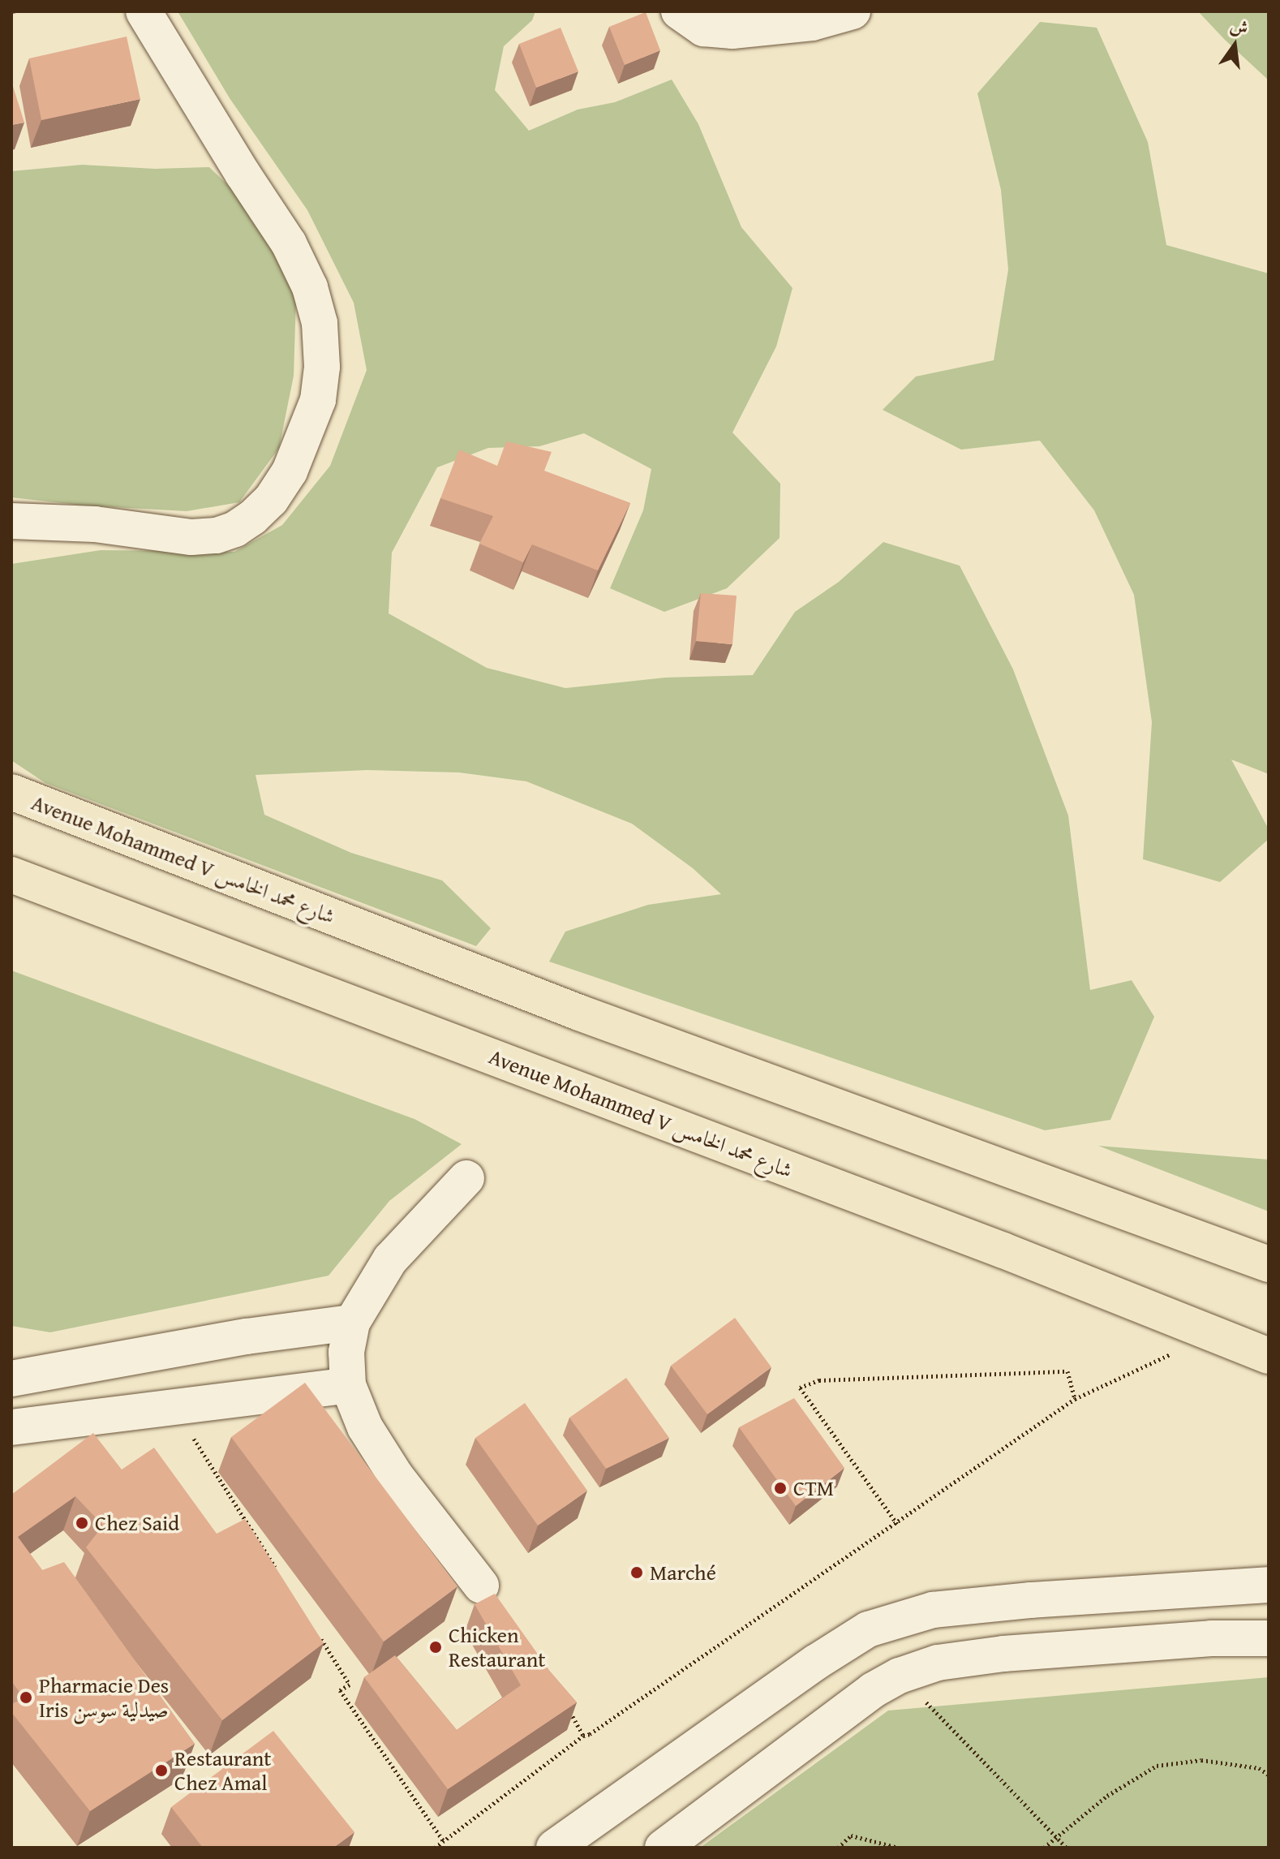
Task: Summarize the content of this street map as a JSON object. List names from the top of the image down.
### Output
{
  "streets": {
    "main road": ["Avenue Mohammed V شارع محمد الخامس"]
  },
  "places": [
    "CTM",
    "Chez Said",
    "Marché",
    "Chicken Restaurant",
    "Pharmacie Des Iris صيدلية سوسن",
    "Restaurant Chez Amal"
  ],
  "north": "top"
}
